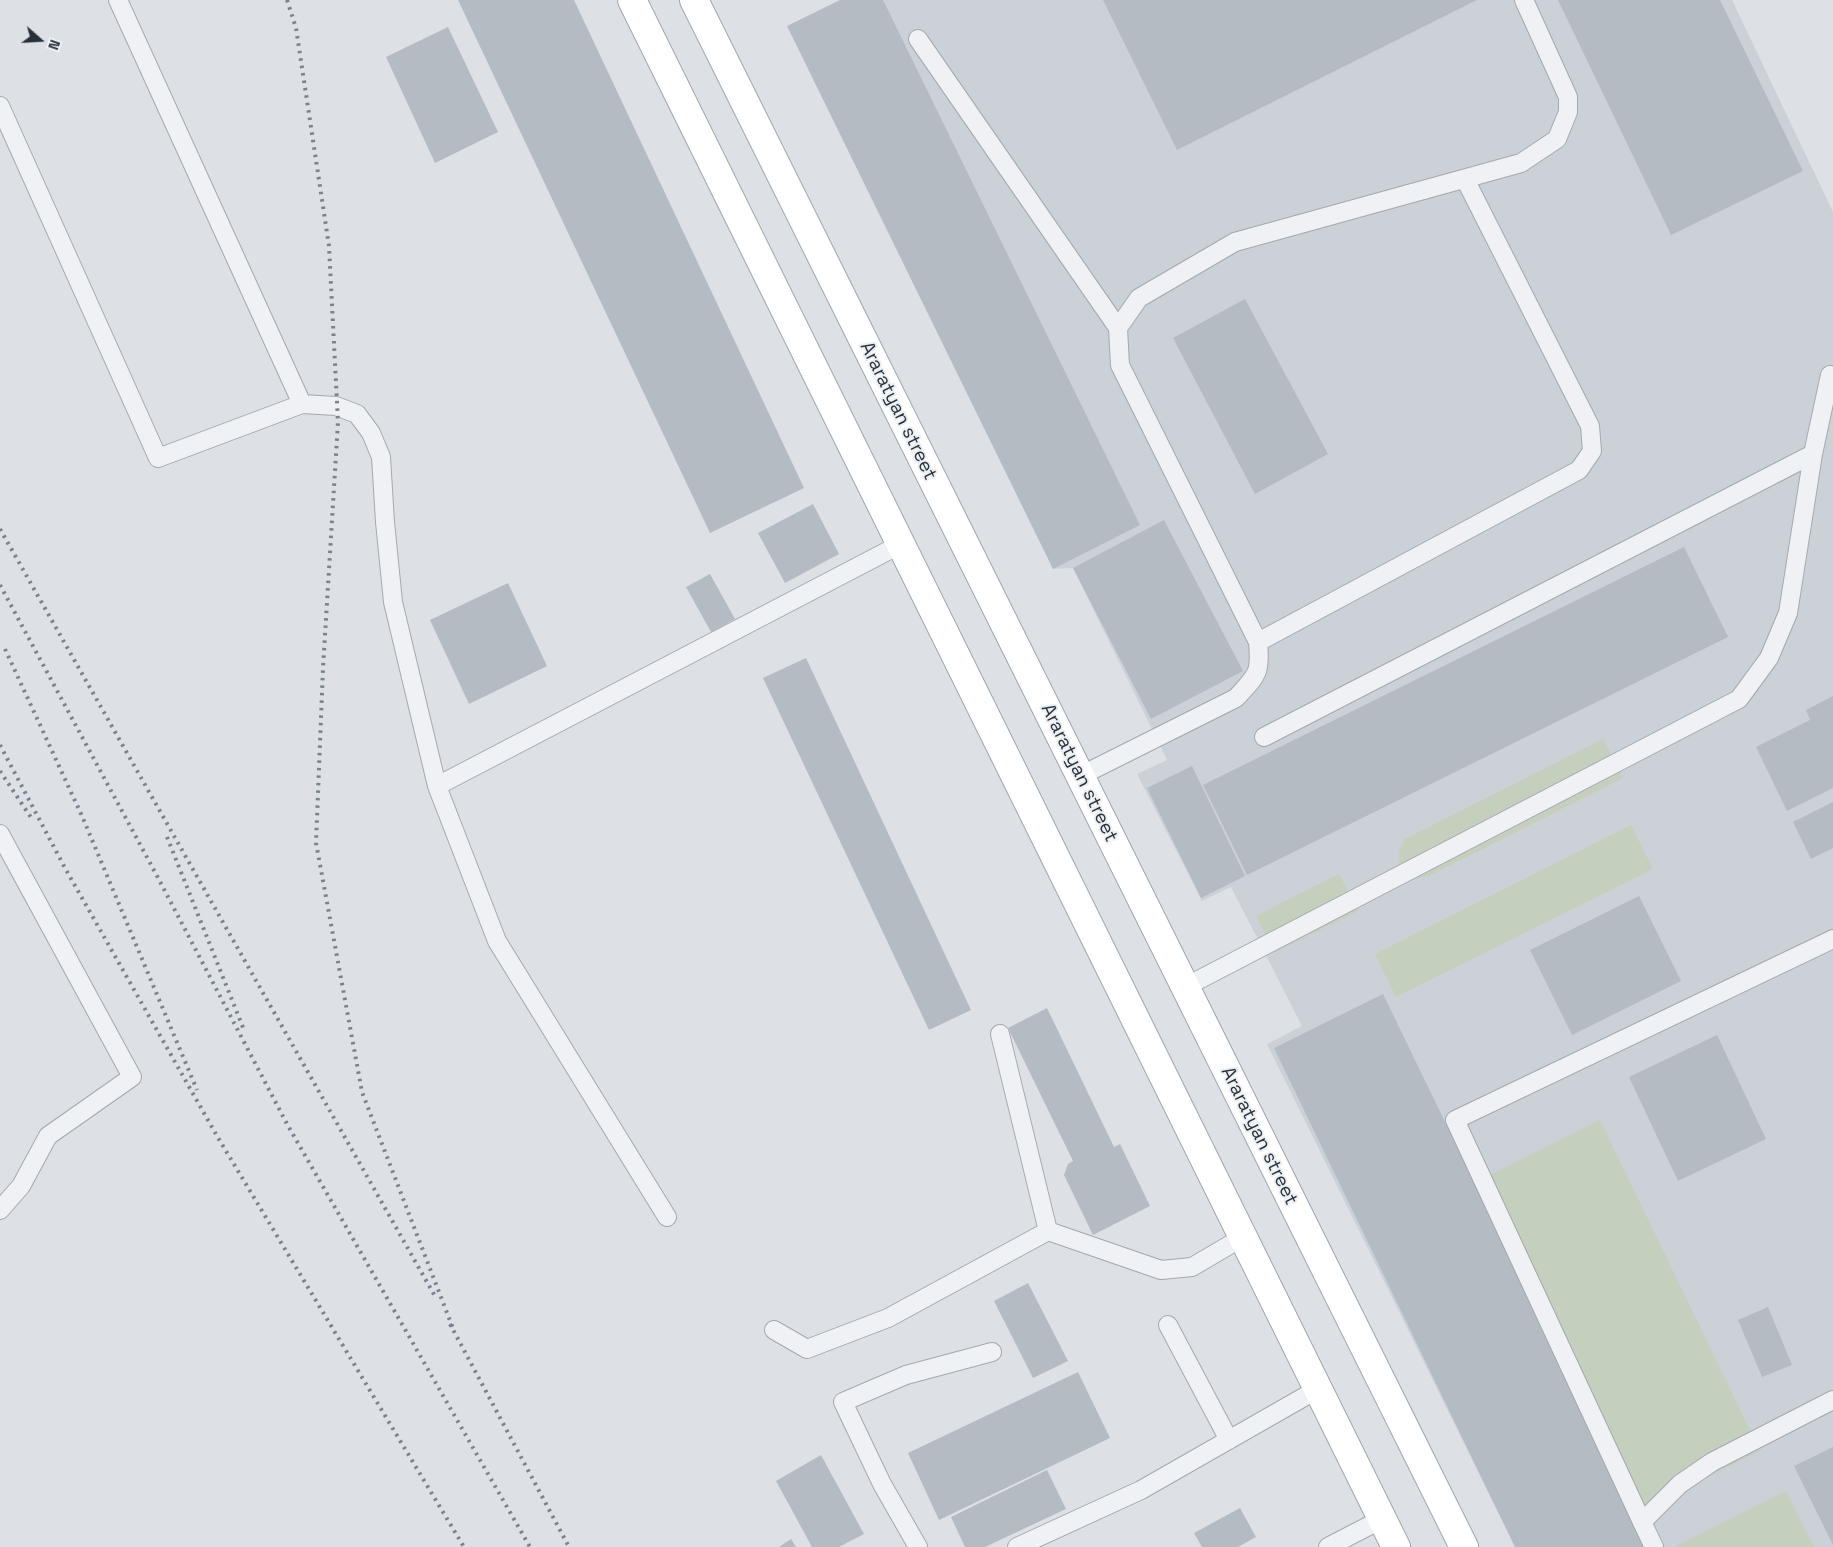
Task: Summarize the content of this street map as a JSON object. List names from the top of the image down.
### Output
{
  "streets": {
    "main road": ["Araratyan street"]
  },
  "north": "right"
}
